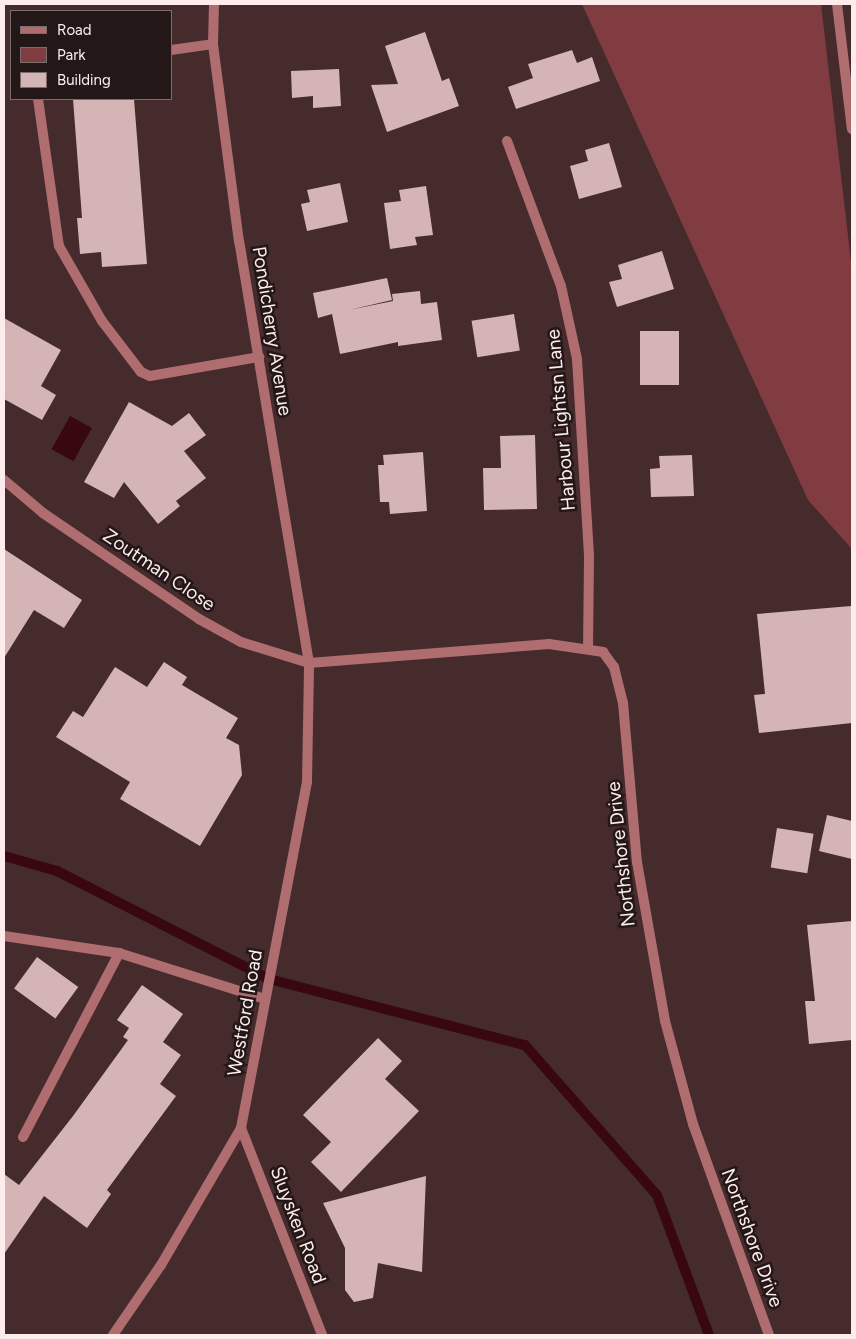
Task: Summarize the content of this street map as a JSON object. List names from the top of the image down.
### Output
{
  "streets": {
    "street": [
      "Pondicherry Avenue",
      "Harbour Lightsn Lane",
      "Zoutman Close",
      "Northshore Drive",
      "Westford Road",
      "Sluysken Road"
    ]
  },
  "crossings": [
    ["Pondicherry Avenue", "Zoutman Close"],
    ["Pondicherry Avenue", "Northshore Drive"],
    ["Pondicherry Avenue", "Westford Road"],
    ["Harbour Lightsn Lane", "Northshore Drive"],
    ["Zoutman Close", "Northshore Drive"],
    ["Zoutman Close", "Westford Road"],
    ["Northshore Drive", "Westford Road"],
    ["Westford Road", "Sluysken Road"]
  ],
  "legend": ["Road", "Park", "Building"]
}
